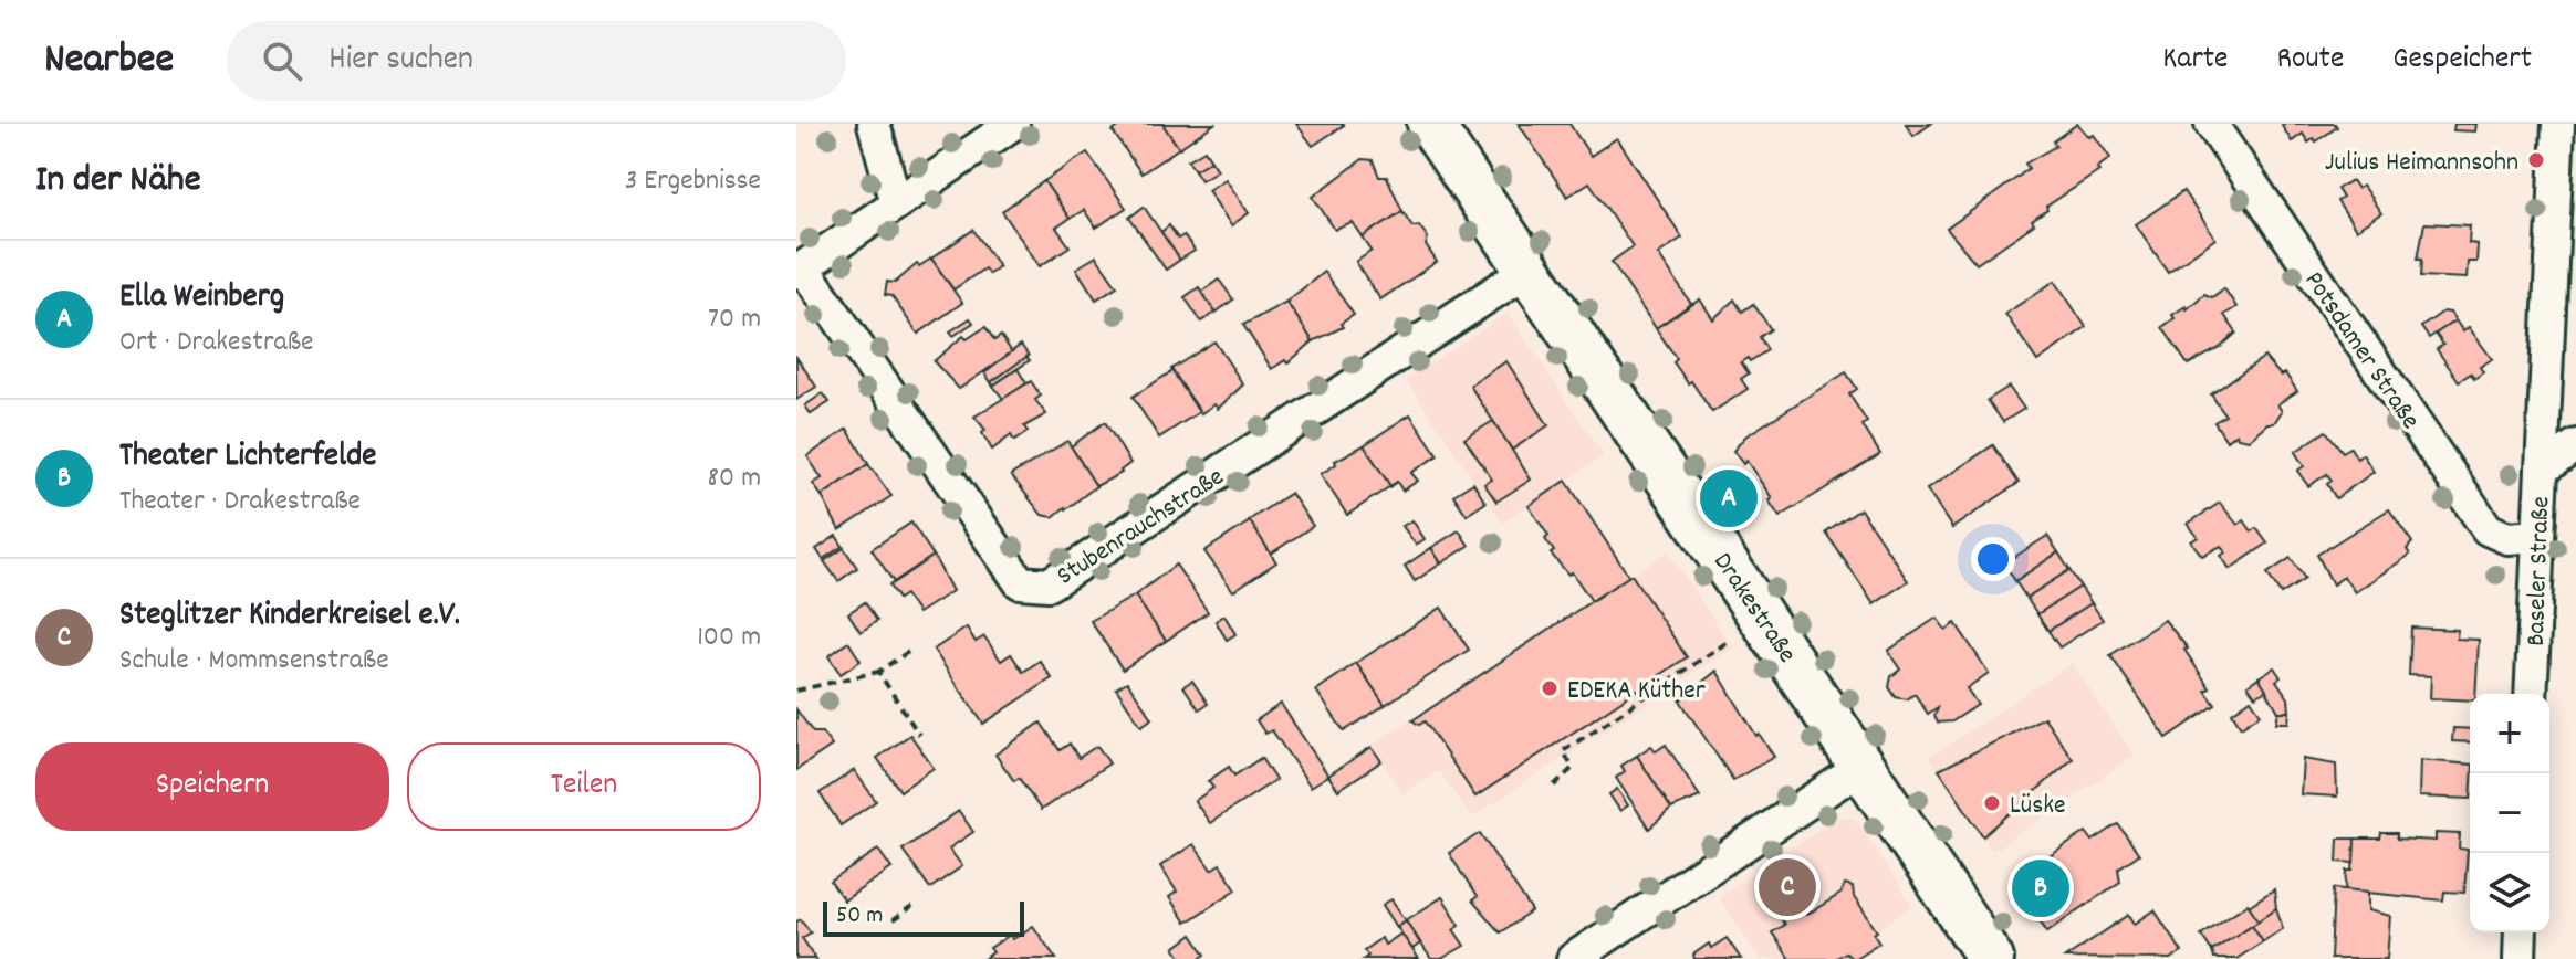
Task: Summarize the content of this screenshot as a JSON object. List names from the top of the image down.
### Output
{
  "streets": {
    "main road": ["Drakestraße"],
    "street": ["Potsdamer Straße", "Stubenrauchstraße", "Baseler Straße"]
  },
  "crossings": [
    ["Potsdamer Straße", "Baseler Straße"],
    ["Stubenrauchstraße", "Drakestraße"]
  ],
  "places": ["Julius Heimannsohn", "EDEKA Küther", "Lüske"],
  "scale_bar": "50 m",
  "page": {
    "header": "Nearbee",
    "search": "Hier suchen",
    "nav": ["Karte", "Route", "Gespeichert"],
    "heading": ["In der Nähe", "3 Ergebnisse"],
    "list": [
      {
        "mark": "A",
        "name": "Ella Weinberg",
        "note": "Ort · Drakestraße",
        "value": "70 m"
      },
      {
        "mark": "B",
        "name": "Theater Lichterfelde",
        "note": "Theater · Drakestraße",
        "value": "80 m"
      },
      {
        "mark": "C",
        "name": "Steglitzer Kinderkreisel e.V.",
        "note": "Schule · Mommsenstraße",
        "value": "100 m"
      }
    ],
    "pins": ["A", "C", "B"],
    "map_buttons": ["+", "−"],
    "buttons": ["Speichern", "Teilen"],
    "scale": "50 m"
  }
}
